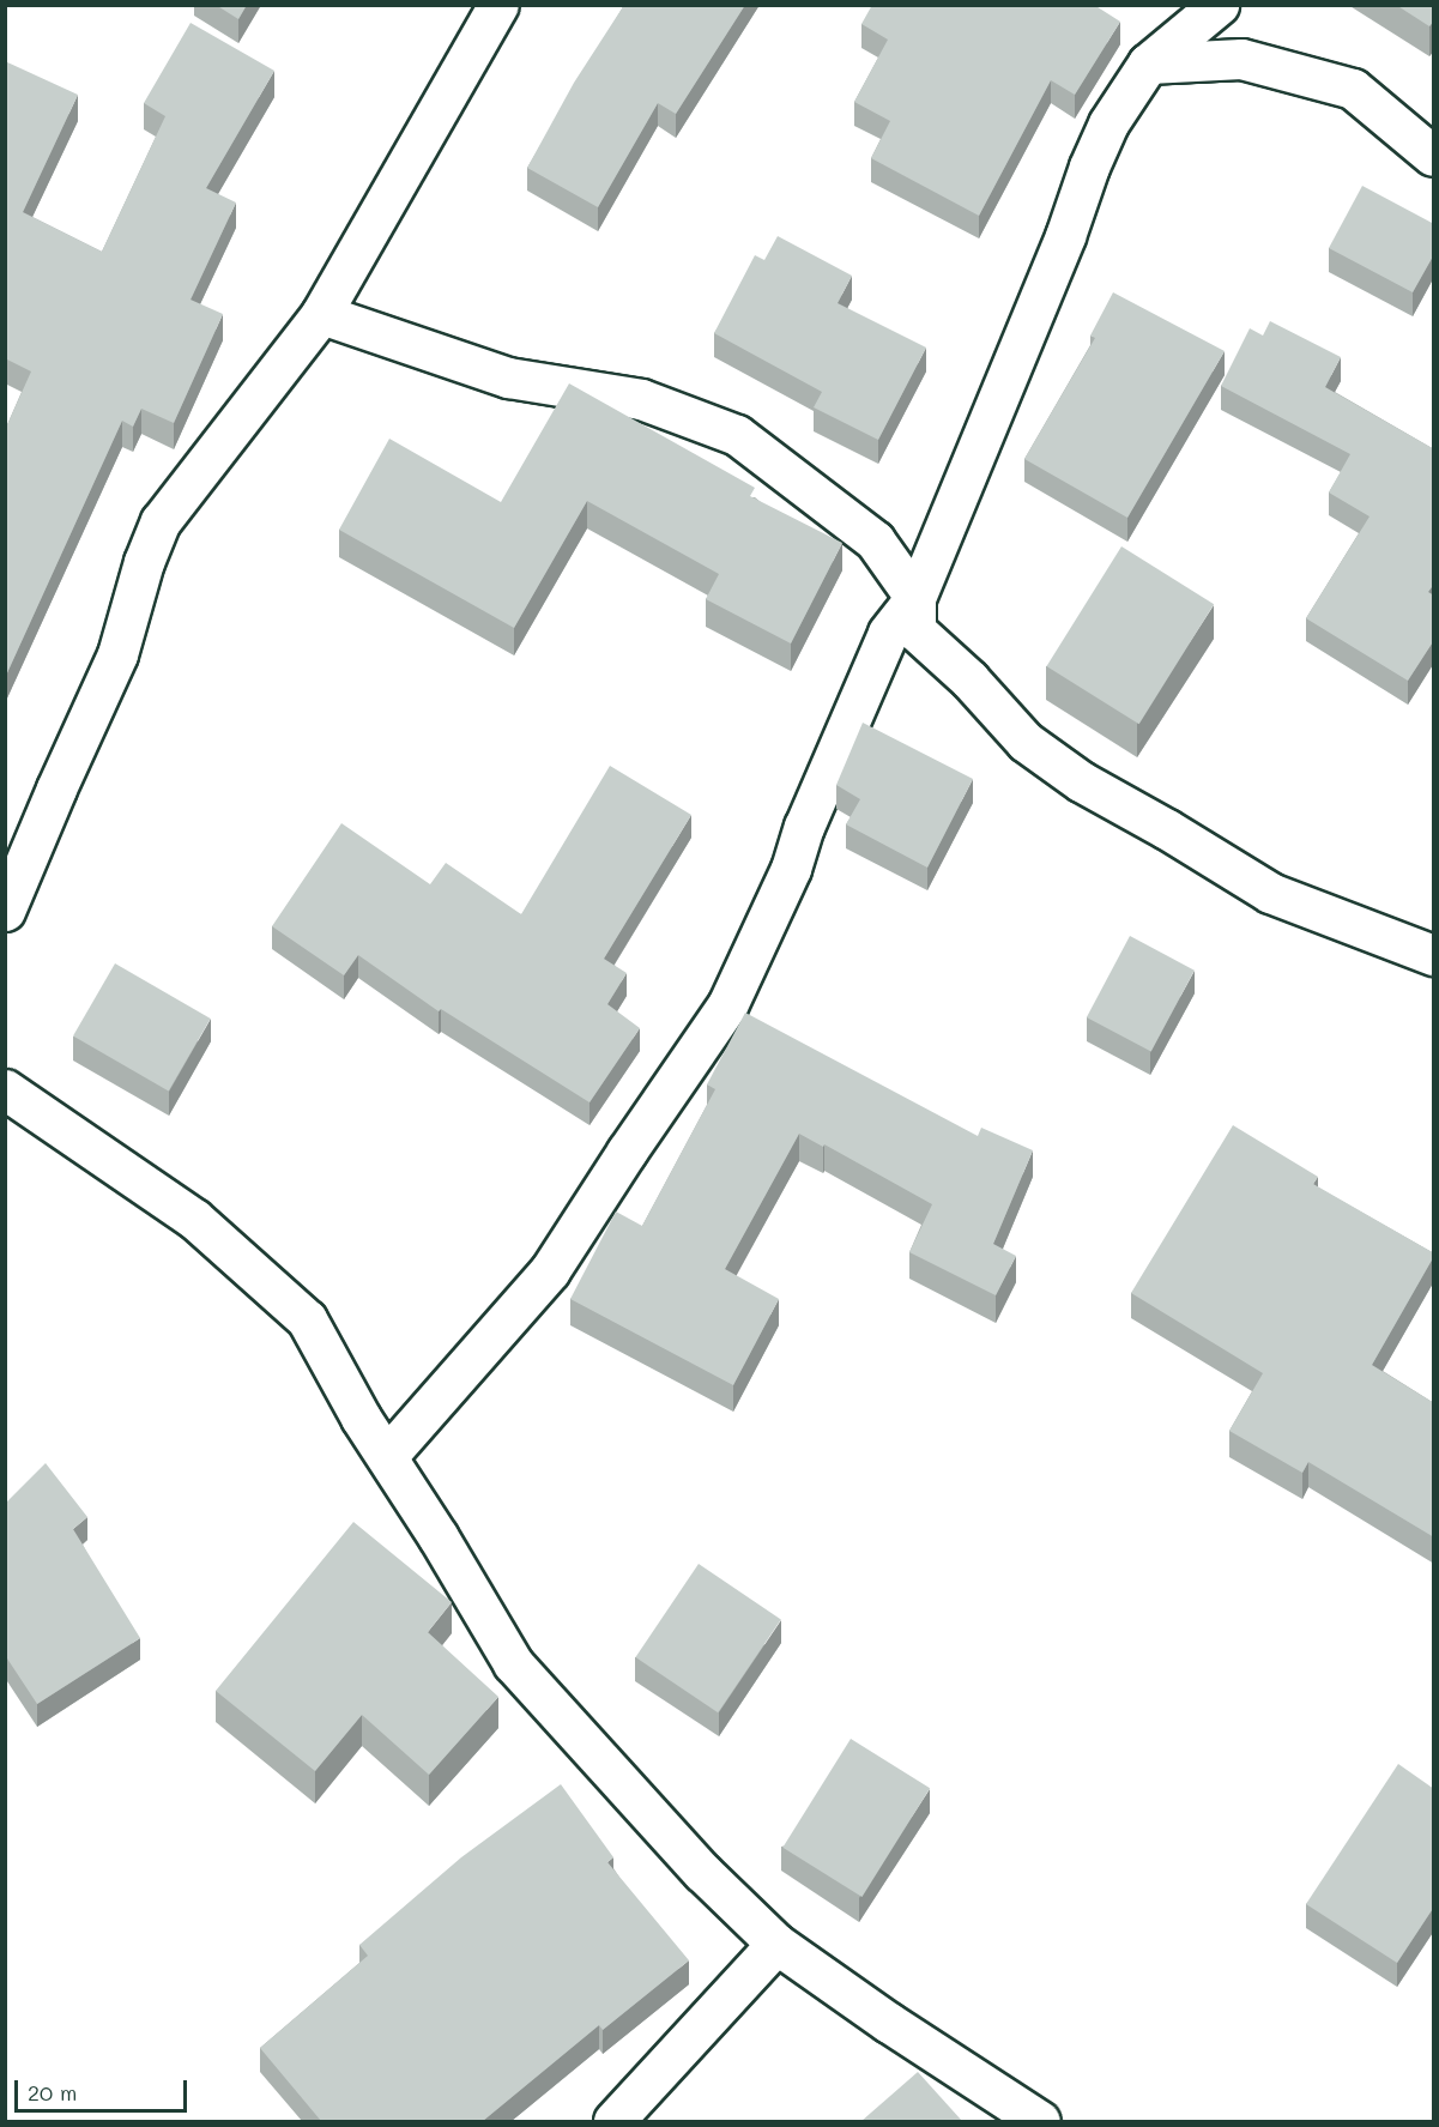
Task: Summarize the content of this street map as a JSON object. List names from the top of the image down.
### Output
{
  "scale_bar": "20 m"
}
